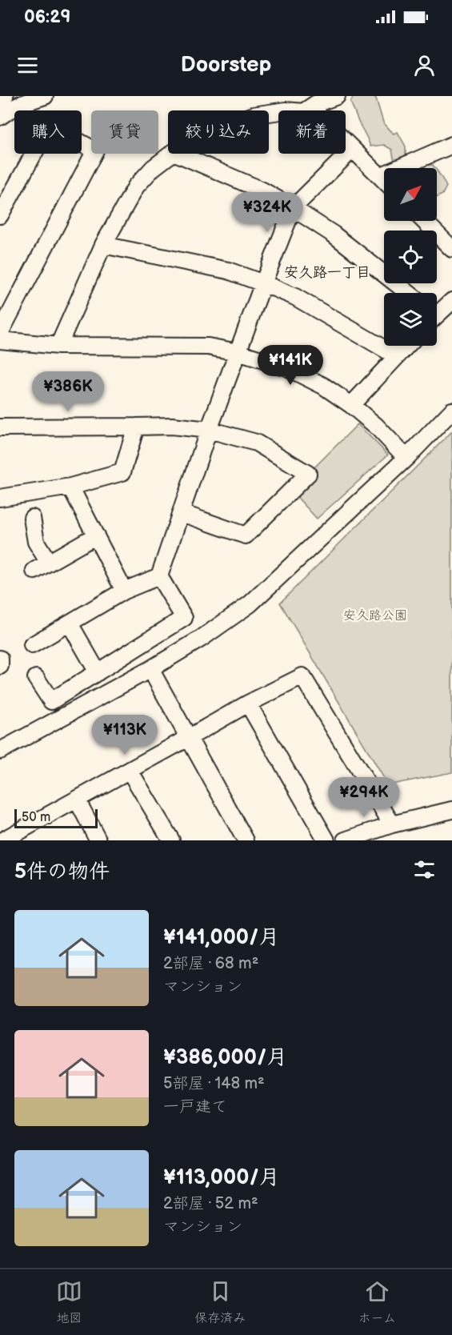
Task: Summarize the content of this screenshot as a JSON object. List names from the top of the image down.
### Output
{
  "districts": ["安久路一丁目"],
  "parks": ["安久路公園"],
  "scale_bar": "50 m",
  "north": "top right",
  "page": {
    "status": "06:29",
    "header": "Doorstep",
    "chip": [
      "購入",
      "賃貸",
      "絞り込み",
      "新着"
    ],
    "price": [
      "¥324K",
      "¥141K",
      "¥386K",
      "¥113K",
      "¥294K"
    ],
    "scale": "50 m",
    "heading": "5件の物件",
    "list": [
      {
        "name": "¥141,000/月",
        "note": "2部屋 · 68 m² · マンション"
      },
      {
        "name": "¥386,000/月",
        "note": "5部屋 · 148 m² · 一戸建て"
      },
      {
        "name": "¥113,000/月",
        "note": "2部屋 · 52 m² · マンション"
      }
    ],
    "tabs": ["地図", "保存済み", "ホーム"]
  }
}
